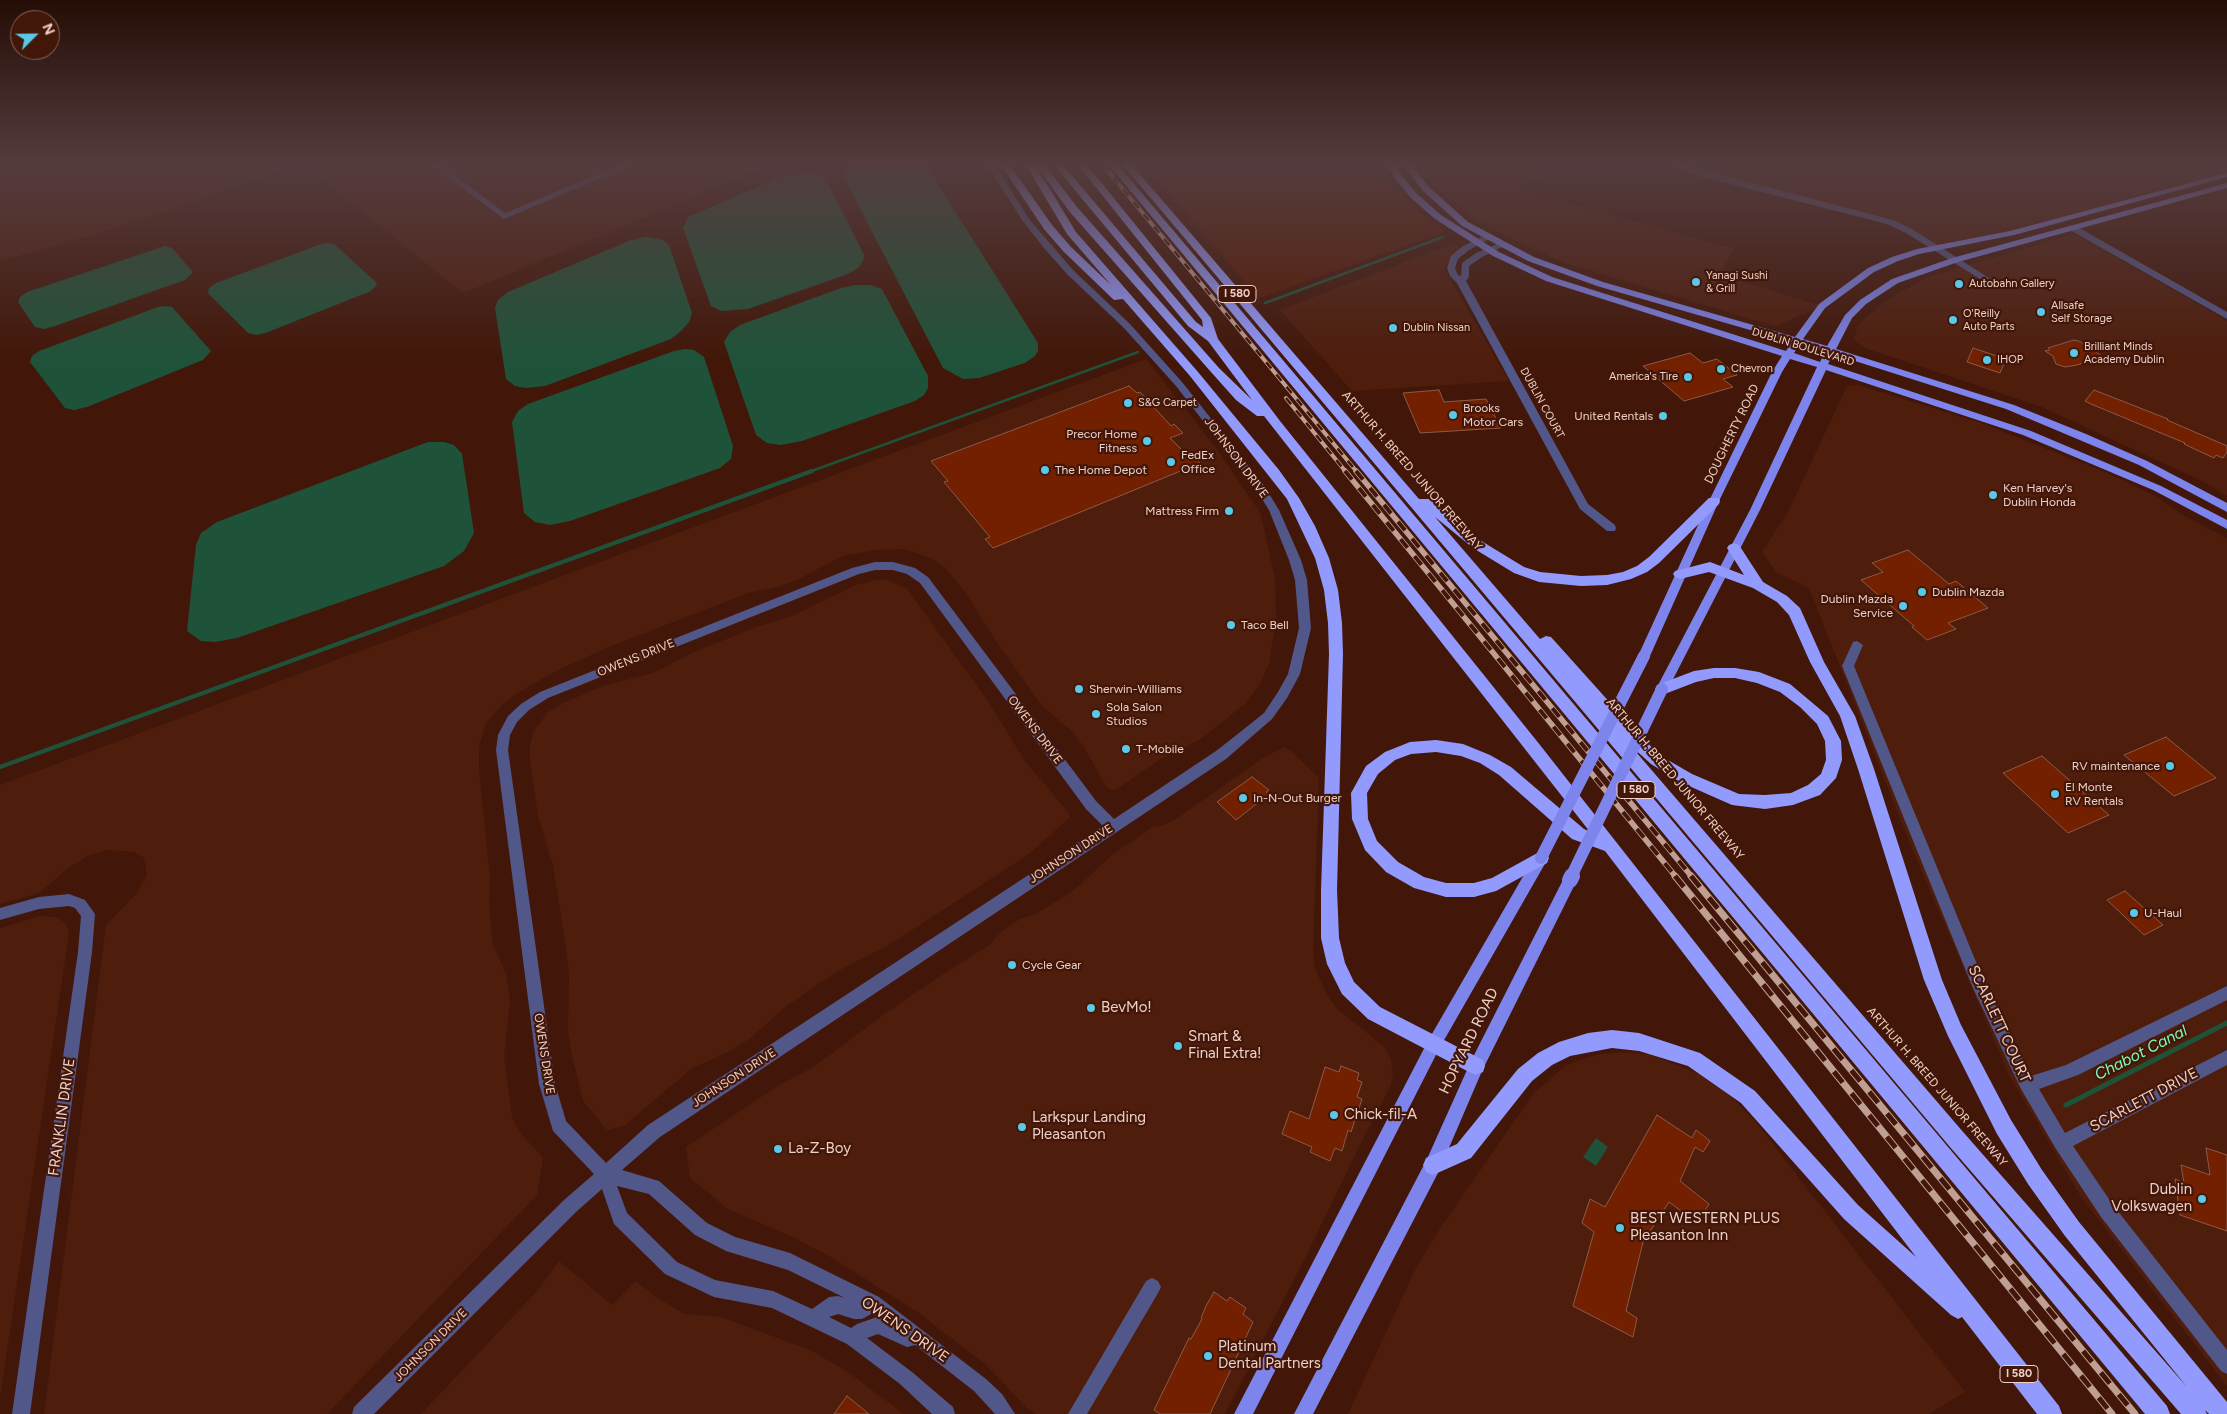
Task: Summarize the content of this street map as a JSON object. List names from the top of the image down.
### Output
{
  "streets": {
    "highway": ["I 580", "ARTHUR H. BREED JUNIOR FREEWAY"],
    "main road": ["DUBLIN BOULEVARD", "DOUGHERTY ROAD", "HOPYARD ROAD"],
    "street": [
      "DUBLIN COURT",
      "JOHNSON DRIVE",
      "OWENS DRIVE",
      "SCARLETT COURT",
      "SCARLETT DRIVE",
      "FRANKLIN DRIVE"
    ]
  },
  "crossings": [
    ["DUBLIN BOULEVARD", "DUBLIN COURT"],
    ["DUBLIN BOULEVARD", "DOUGHERTY ROAD"],
    ["DOUGHERTY ROAD", "HOPYARD ROAD"],
    ["JOHNSON DRIVE", "OWENS DRIVE"],
    ["SCARLETT COURT", "SCARLETT DRIVE"]
  ],
  "water": ["Chabot Canal"],
  "places": [
    "Yanagi Sushi & Grill",
    "Autobahn Gallery",
    "Allsafe Self Storage",
    "O'Reilly Auto Parts",
    "Dublin Nissan",
    "Brilliant Minds Academy Dublin",
    "IHOP",
    "Chevron",
    "America's Tire",
    "S&G Carpet",
    "Brooks Motor Cars",
    "United Rentals",
    "Precor Home Fitness",
    "FedEx Office",
    "The Home Depot",
    "Ken Harvey's Dublin Honda",
    "Mattress Firm",
    "Dublin Mazda",
    "Dublin Mazda Service",
    "Taco Bell",
    "Sherwin-Williams",
    "Sola Salon Studios",
    "T-Mobile",
    "RV maintenance",
    "El Monte RV Rentals",
    "In-N-Out Burger",
    "U-Haul",
    "Cycle Gear",
    "BevMo!",
    "Smart & Final Extra!",
    "Chick-fil-A",
    "Larkspur Landing Pleasanton",
    "La-Z-Boy",
    "Dublin Volkswagen",
    "BEST WESTERN PLUS Pleasanton Inn",
    "Platinum Dental Partners"
  ],
  "north": "top right"
}
